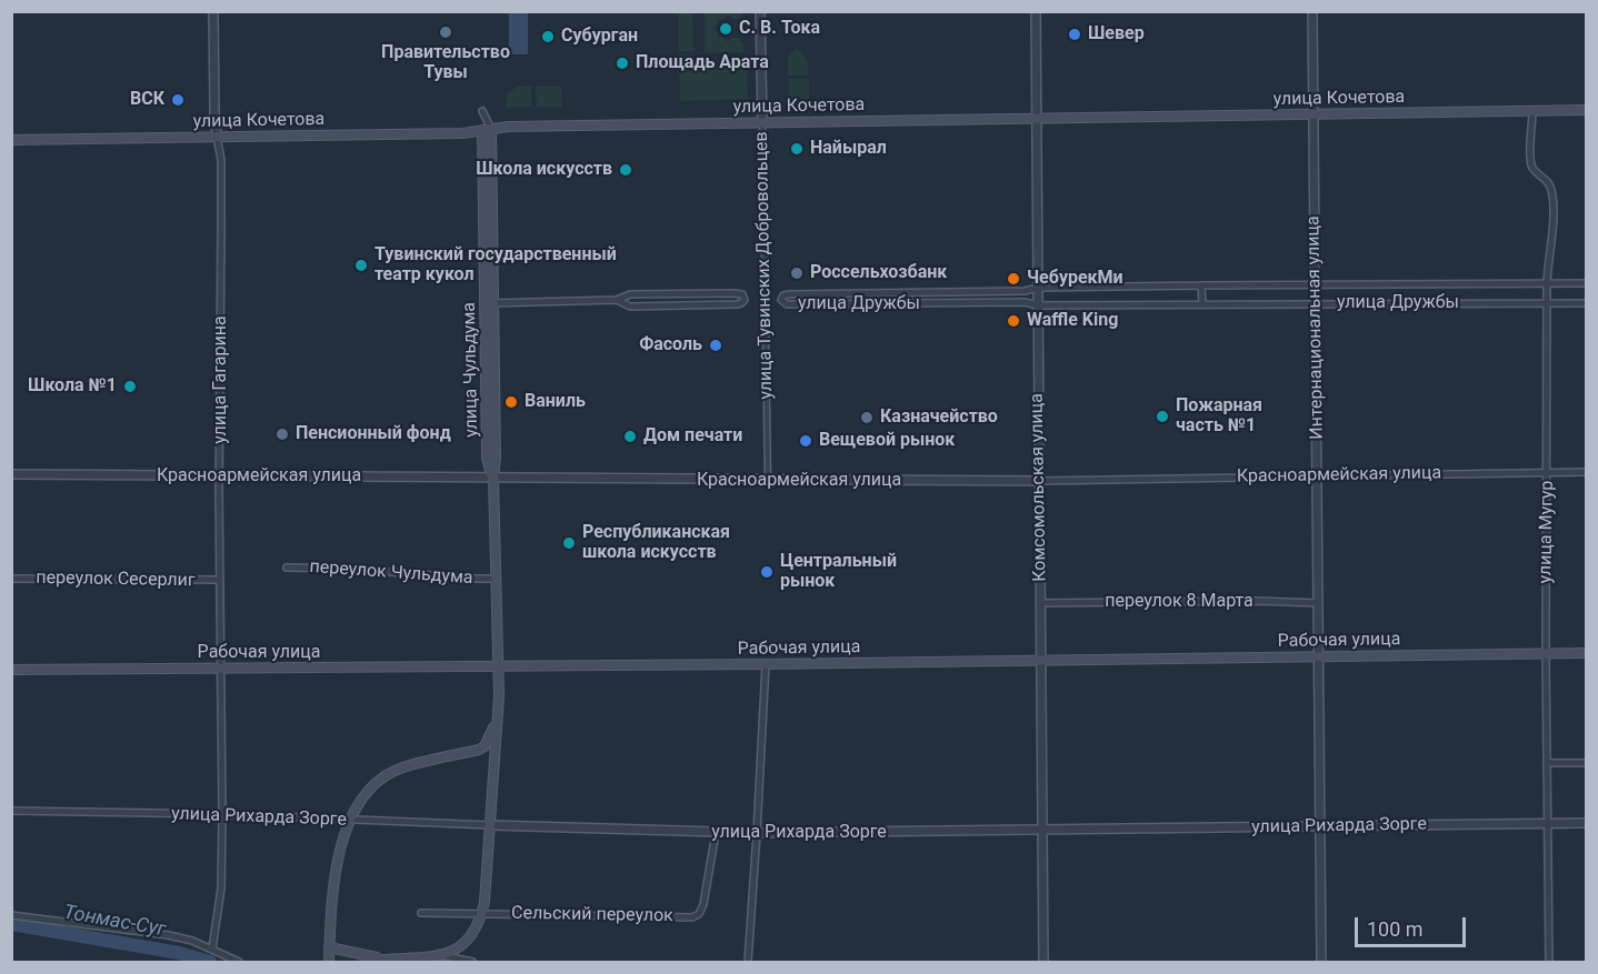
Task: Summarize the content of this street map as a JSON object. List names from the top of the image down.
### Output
{
  "streets": {
    "main road": ["улица Кочетова", "улица Чульдума", "Рабочая улица"],
    "street": [
      "улица Тувинских Добровольцев",
      "улица Дружбы",
      "Интернациональная улица",
      "улица Гагарина",
      "Красноармейская улица",
      "Комсомольская улица",
      "улица Мугур",
      "переулок Чульдума",
      "переулок Сесерлиг",
      "переулок 8 Марта",
      "улица Рихарда Зорге",
      "Сельский переулок"
    ]
  },
  "crossings": [
    ["улица Кочетова", "улица Тувинских Добровольцев"],
    ["улица Кочетова", "Интернациональная улица"],
    ["улица Кочетова", "улица Чульдума"],
    ["улица Кочетова", "улица Гагарина"],
    ["улица Кочетова", "Комсомольская улица"],
    ["улица Кочетова", "улица Мугур"],
    ["улица Тувинских Добровольцев", "Красноармейская улица"],
    ["улица Дружбы", "Интернациональная улица"],
    ["улица Дружбы", "Комсомольская улица"],
    ["улица Дружбы", "улица Мугур"],
    ["Интернациональная улица", "Красноармейская улица"],
    ["Интернациональная улица", "переулок 8 Марта"],
    ["Интернациональная улица", "Рабочая улица"],
    ["Интернациональная улица", "улица Рихарда Зорге"],
    ["улица Чульдума", "Красноармейская улица"],
    ["улица Чульдума", "переулок Чульдума"],
    ["улица Чульдума", "Рабочая улица"],
    ["улица Чульдума", "улица Рихарда Зорге"],
    ["улица Чульдума", "Сельский переулок"],
    ["улица Гагарина", "Красноармейская улица"],
    ["улица Гагарина", "переулок Сесерлиг"],
    ["улица Гагарина", "Рабочая улица"],
    ["улица Гагарина", "улица Рихарда Зорге"],
    ["Красноармейская улица", "Комсомольская улица"],
    ["Красноармейская улица", "улица Мугур"],
    ["Комсомольская улица", "переулок 8 Марта"],
    ["Комсомольская улица", "Рабочая улица"],
    ["Комсомольская улица", "улица Рихарда Зорге"],
    ["улица Мугур", "Рабочая улица"],
    ["улица Мугур", "улица Рихарда Зорге"],
    ["улица Рихарда Зорге", "Сельский переулок"]
  ],
  "water": ["Тонмас-Суг"],
  "places": [
    "С. В. Тока",
    "Правительство Тувы",
    "Шевер",
    "Субурган",
    "Площадь Арата",
    "ВСК",
    "Найырал",
    "Школа искусств",
    "Тувинский государственный театр кукол",
    "Россельхозбанк",
    "ЧебурекМи",
    "Waffle King",
    "Фасоль",
    "Школа №1",
    "Ваниль",
    "Пожарная часть №1",
    "Казначейство",
    "Пенсионный фонд",
    "Дом печати",
    "Вещевой рынок",
    "Республиканская школа искусств",
    "Центральный рынок"
  ],
  "scale_bar": "100 m"
}
